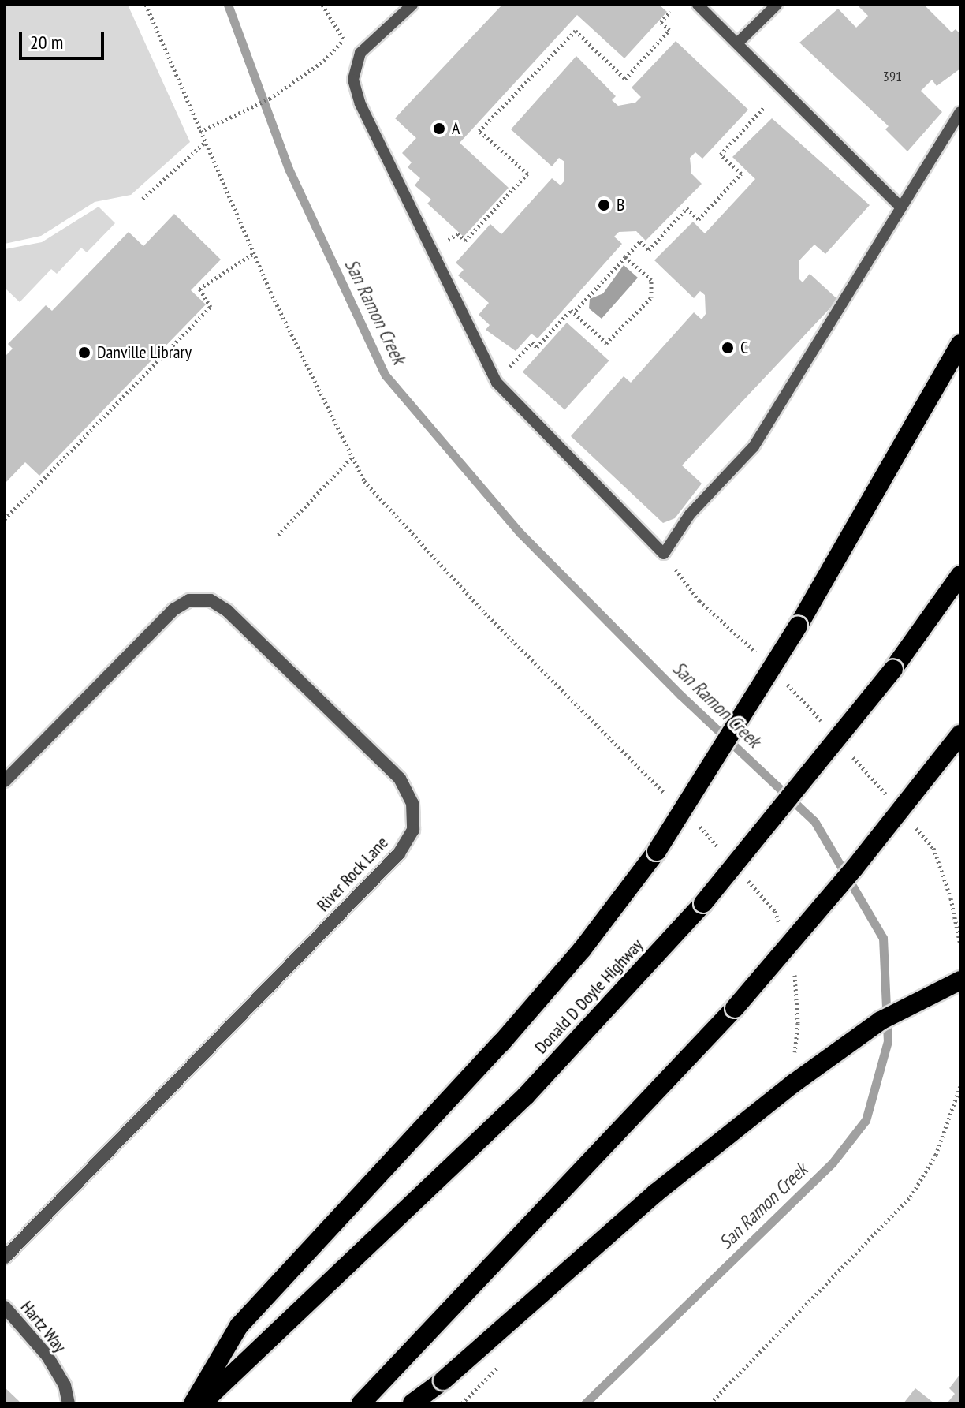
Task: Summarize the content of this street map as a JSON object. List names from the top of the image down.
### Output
{
  "streets": {
    "highway": ["Donald D Doyle Highway"],
    "street": ["River Rock Lane", "Hartz Way"]
  },
  "water": ["San Ramon Creek"],
  "places": [
    "A",
    "B",
    "C",
    "Danville Library"
  ],
  "house_numbers": ["391"],
  "scale_bar": "20 m"
}
